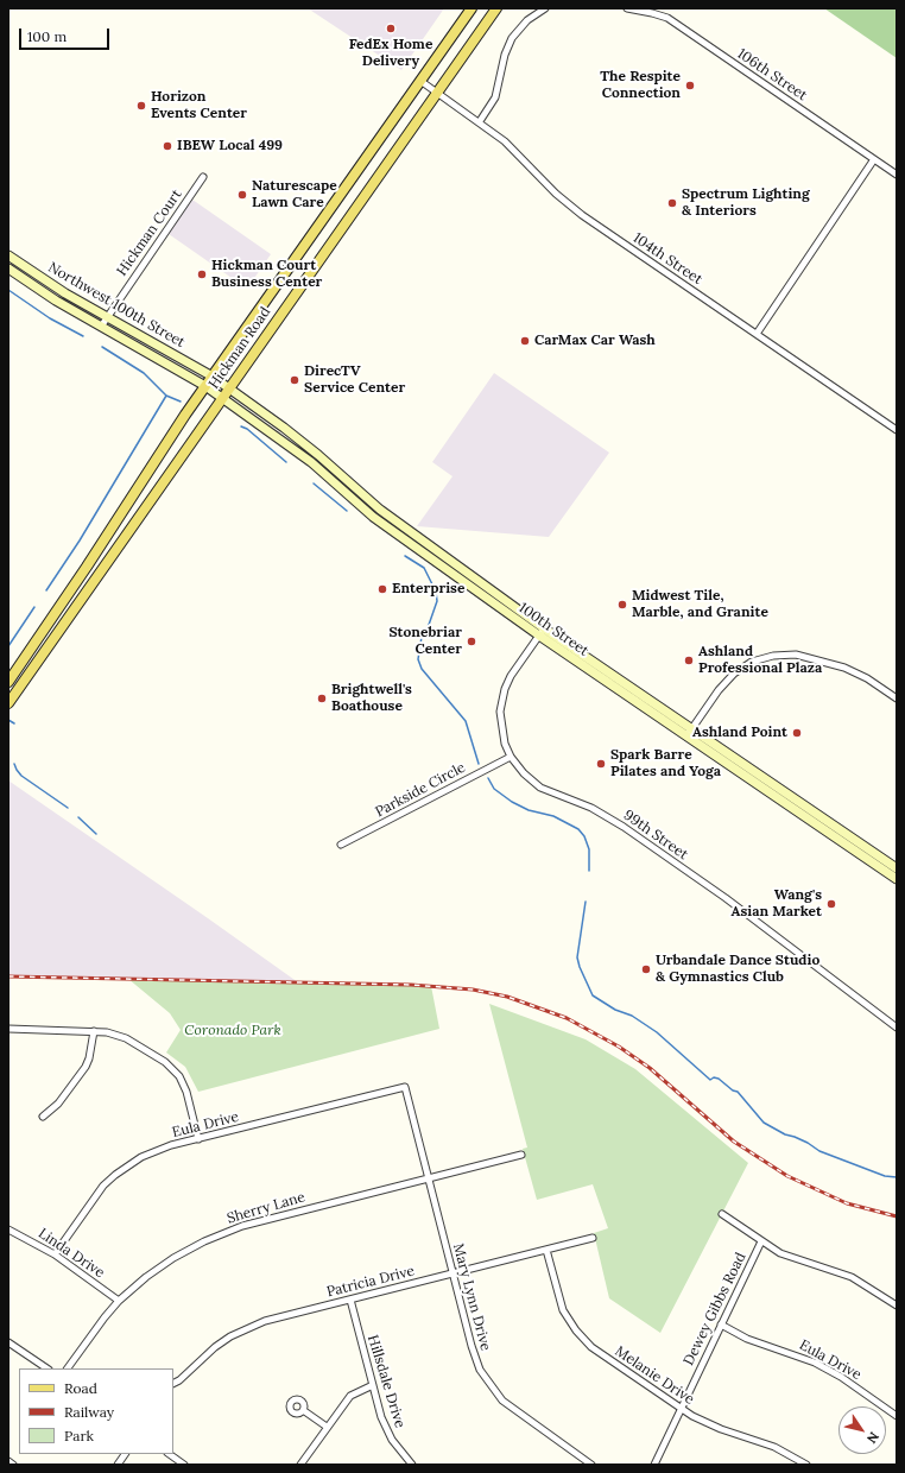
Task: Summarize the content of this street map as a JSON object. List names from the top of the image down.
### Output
{
  "streets": {
    "main road": ["Northwest 100th Street", "Hickman Road", "100th Street"],
    "street": [
      "106th Street",
      "Hickman Court",
      "104th Street",
      "Parkside Circle",
      "99th Street",
      "Eula Drive",
      "Sherry Lane",
      "Linda Drive",
      "Patricia Drive",
      "Mary Lynn Drive",
      "Dewey Gibbs Road",
      "Melanie Drive",
      "Hillsdale Drive"
    ]
  },
  "crossings": [
    ["Hickman Court", "Northwest 100th Street"],
    ["104th Street", "Hickman Road"],
    ["Northwest 100th Street", "Hickman Road"],
    ["Northwest 100th Street", "100th Street"],
    ["Hickman Road", "100th Street"],
    ["100th Street", "99th Street"],
    ["Parkside Circle", "99th Street"],
    ["Eula Drive", "Linda Drive"],
    ["Eula Drive", "Mary Lynn Drive"],
    ["Eula Drive", "Dewey Gibbs Road"],
    ["Sherry Lane", "Linda Drive"],
    ["Sherry Lane", "Mary Lynn Drive"],
    ["Patricia Drive", "Mary Lynn Drive"],
    ["Patricia Drive", "Melanie Drive"],
    ["Patricia Drive", "Hillsdale Drive"],
    ["Dewey Gibbs Road", "Melanie Drive"]
  ],
  "parks": ["Coronado Park"],
  "places": [
    "FedEx Home Delivery",
    "The Respite Connection",
    "Horizon Events Center",
    "IBEW Local 499",
    "Naturescape Lawn Care",
    "Spectrum Lighting & Interiors",
    "Hickman Court Business Center",
    "CarMax Car Wash",
    "DirecTV Service Center",
    "Enterprise",
    "Midwest Tile, Marble, and Granite",
    "Stonebriar Center",
    "Ashland Professional Plaza",
    "Brightwell's Boathouse",
    "Ashland Point",
    "Spark Barre Pilates and Yoga",
    "Wang's Asian Market",
    "Urbandale Dance Studio & Gymnastics Club"
  ],
  "legend": ["Road", "Railway", "Park"],
  "scale_bar": "100 m",
  "north": "bottom right"
}
